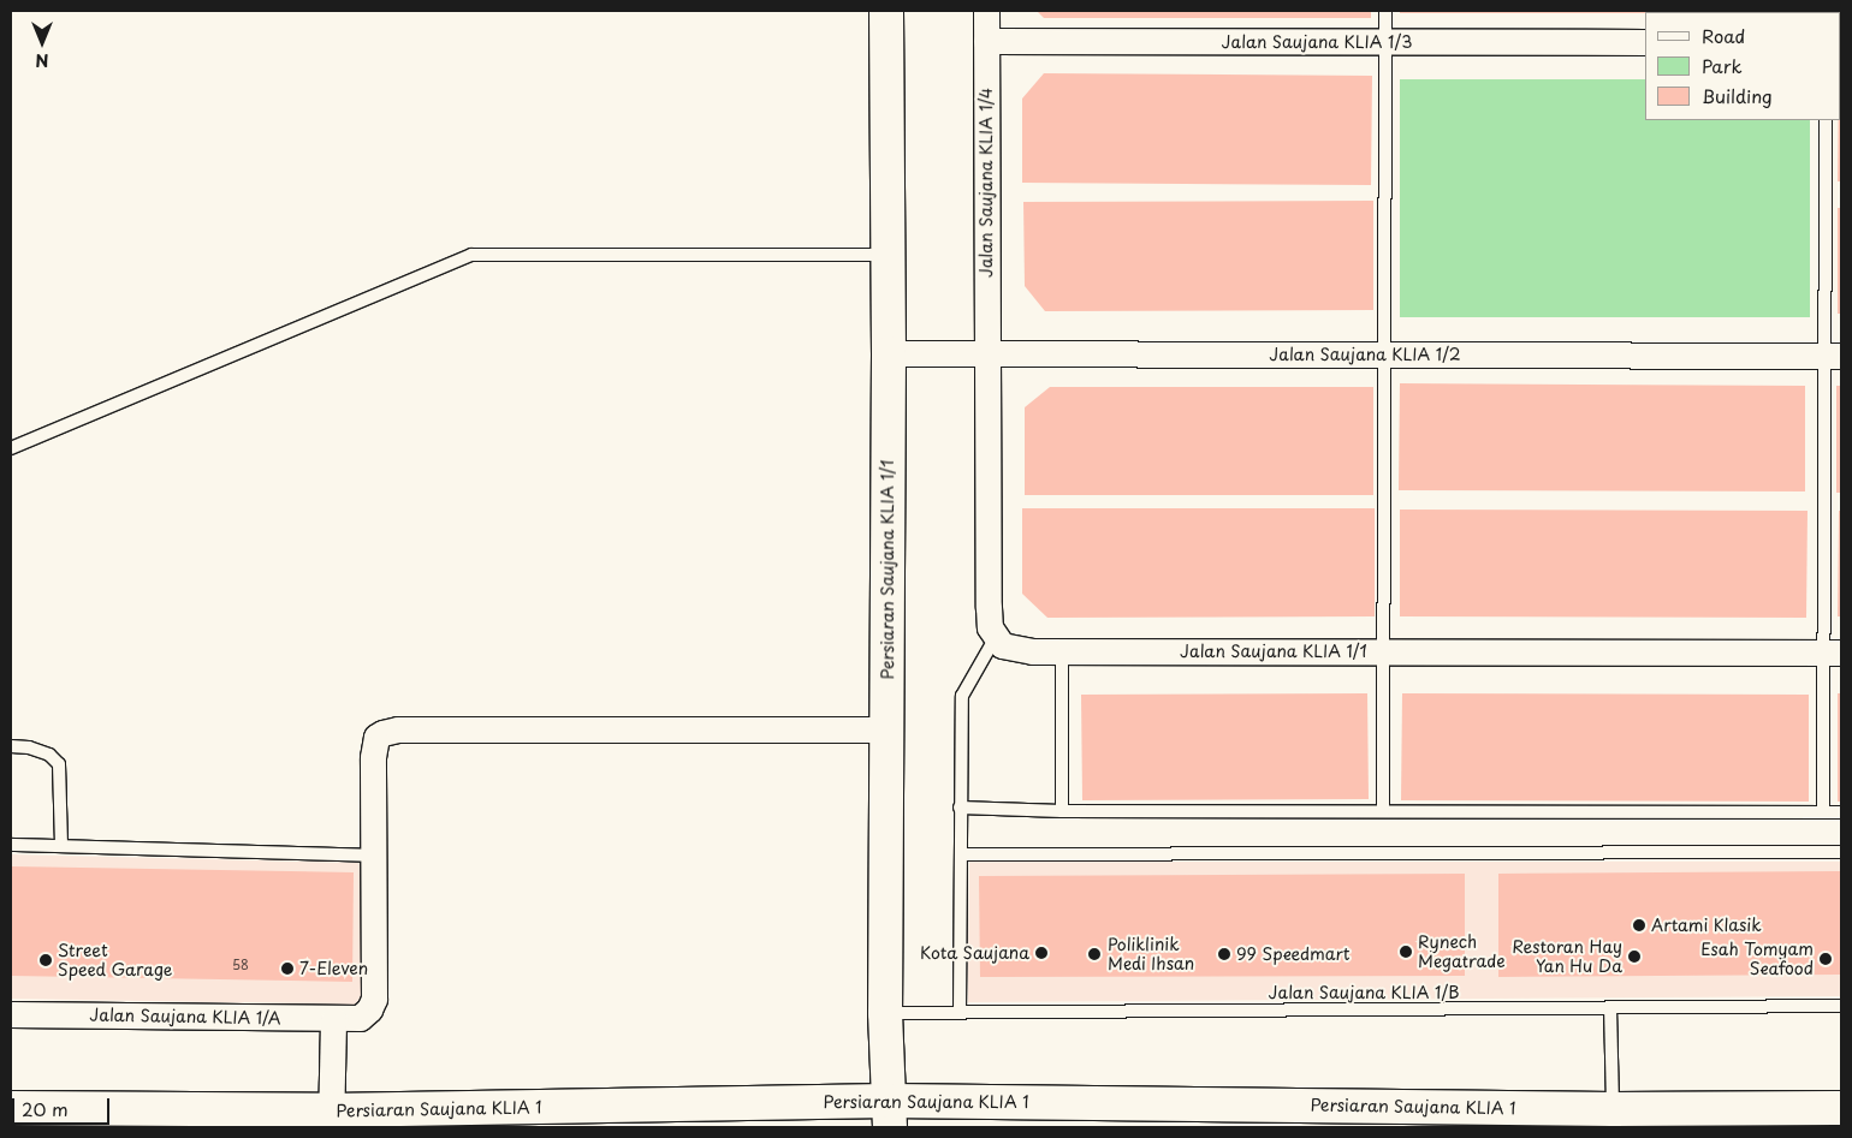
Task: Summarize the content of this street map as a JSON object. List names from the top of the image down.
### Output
{
  "streets": {
    "street": [
      "Jalan Saujana KLIA 1/3",
      "Jalan Saujana KLIA 1/4",
      "Jalan Saujana KLIA 1/2",
      "Persiaran Saujana KLIA 1/1",
      "Jalan Saujana KLIA 1/1",
      "Jalan Saujana KLIA 1/A",
      "Persiaran Saujana KLIA 1"
    ],
    "lane": ["Jalan Saujana KLIA 1/B"]
  },
  "crossings": [
    ["Jalan Saujana KLIA 1/3", "Jalan Saujana KLIA 1/4"],
    ["Jalan Saujana KLIA 1/4", "Jalan Saujana KLIA 1/2"],
    ["Jalan Saujana KLIA 1/2", "Persiaran Saujana KLIA 1/1"],
    ["Persiaran Saujana KLIA 1/1", "Jalan Saujana KLIA 1/B"],
    ["Persiaran Saujana KLIA 1/1", "Persiaran Saujana KLIA 1"]
  ],
  "places": [
    "Artami Klasik",
    "Rynech Megatrade",
    "Kota Saujana",
    "Poliklinik Medi Ihsan",
    "99 Speedmart",
    "Restoran Hay Yan Hu Da",
    "Esah Tomyam Seafood",
    "Street Speed Garage",
    "7-Eleven"
  ],
  "house_numbers": ["58"],
  "legend": ["Road", "Park", "Building"],
  "scale_bar": "20 m",
  "north": "bottom"
}
